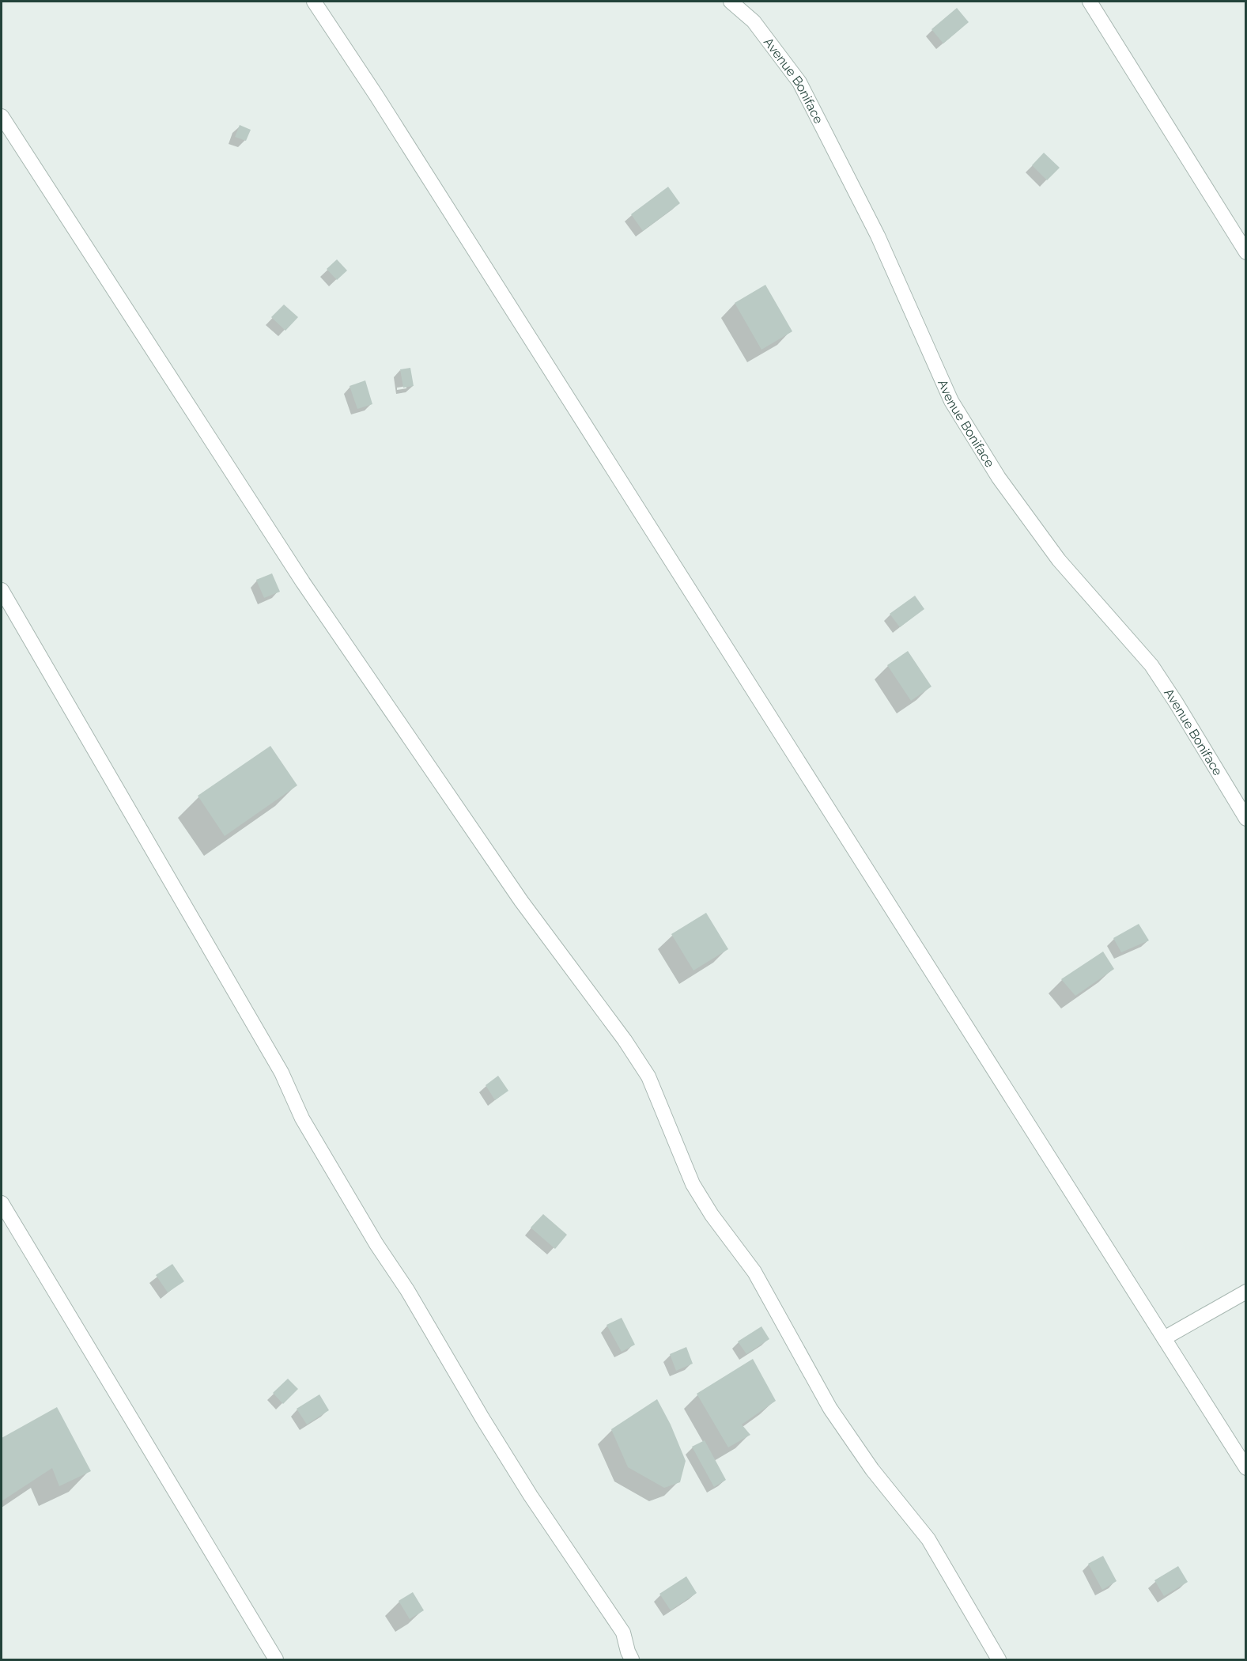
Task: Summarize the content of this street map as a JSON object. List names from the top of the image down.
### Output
{
  "streets": {
    "street": ["Avenue Boniface"]
  }
}
